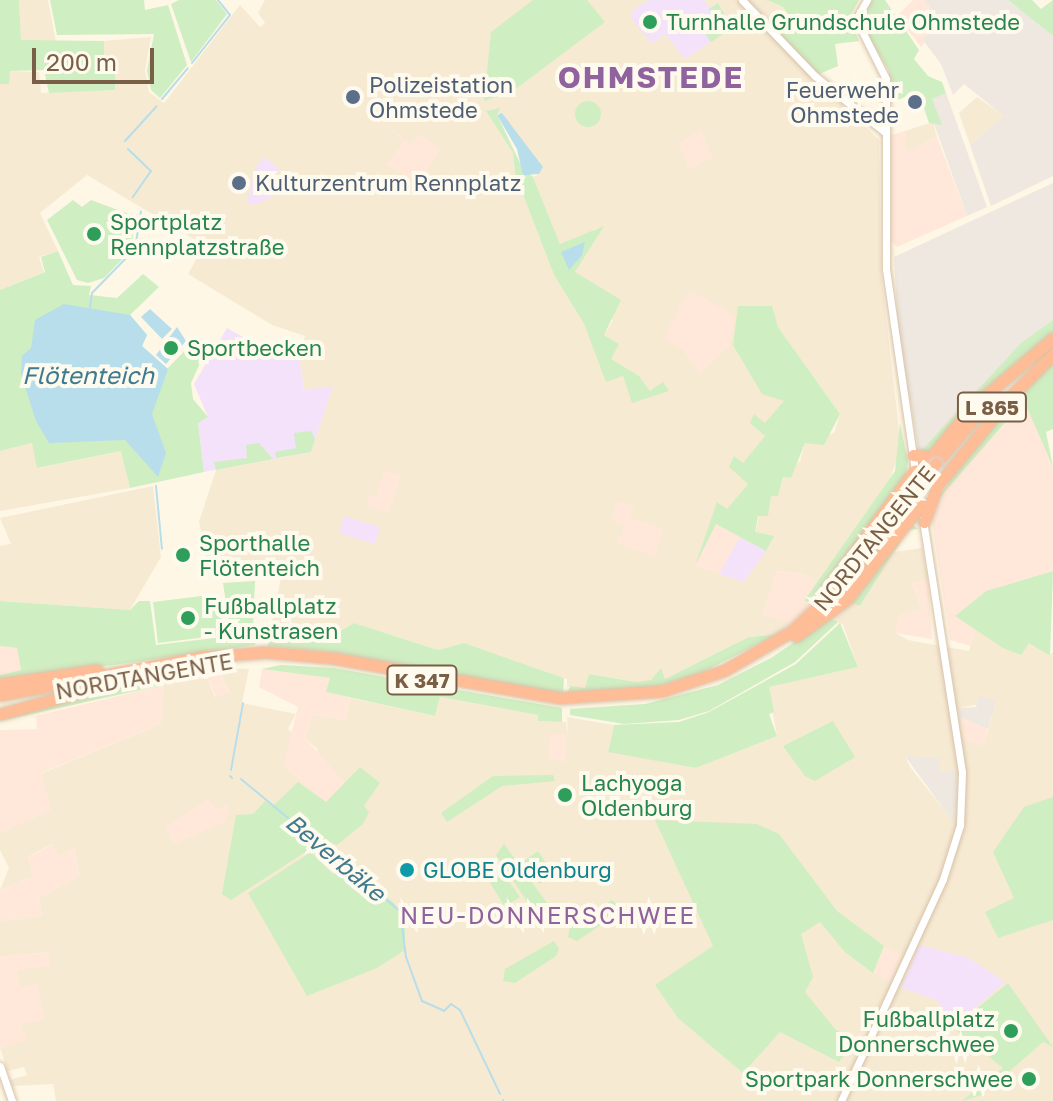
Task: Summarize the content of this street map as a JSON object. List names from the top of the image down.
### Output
{
  "streets": {
    "highway": ["L 865", "NORDTANGENTE", "K 347"]
  },
  "crossings": [
    ["NORDTANGENTE", "K 347"]
  ],
  "districts": ["OHMSTEDE", "NEU-DONNERSCHWEE"],
  "water": ["Flötenteich", "Beverbäke"],
  "places": [
    "Turnhalle Grundschule Ohmstede",
    "Polizeistation Ohmstede",
    "Feuerwehr Ohmstede",
    "Kulturzentrum Rennplatz",
    "Sportplatz Rennplatzstraße",
    "Sportbecken",
    "Sporthalle Flötenteich",
    "Fußballplatz - Kunstrasen",
    "Lachyoga Oldenburg",
    "GLOBE Oldenburg",
    "Fußballplatz Donnerschwee",
    "Sportpark Donnerschwee"
  ],
  "scale_bar": "200 m"
}
